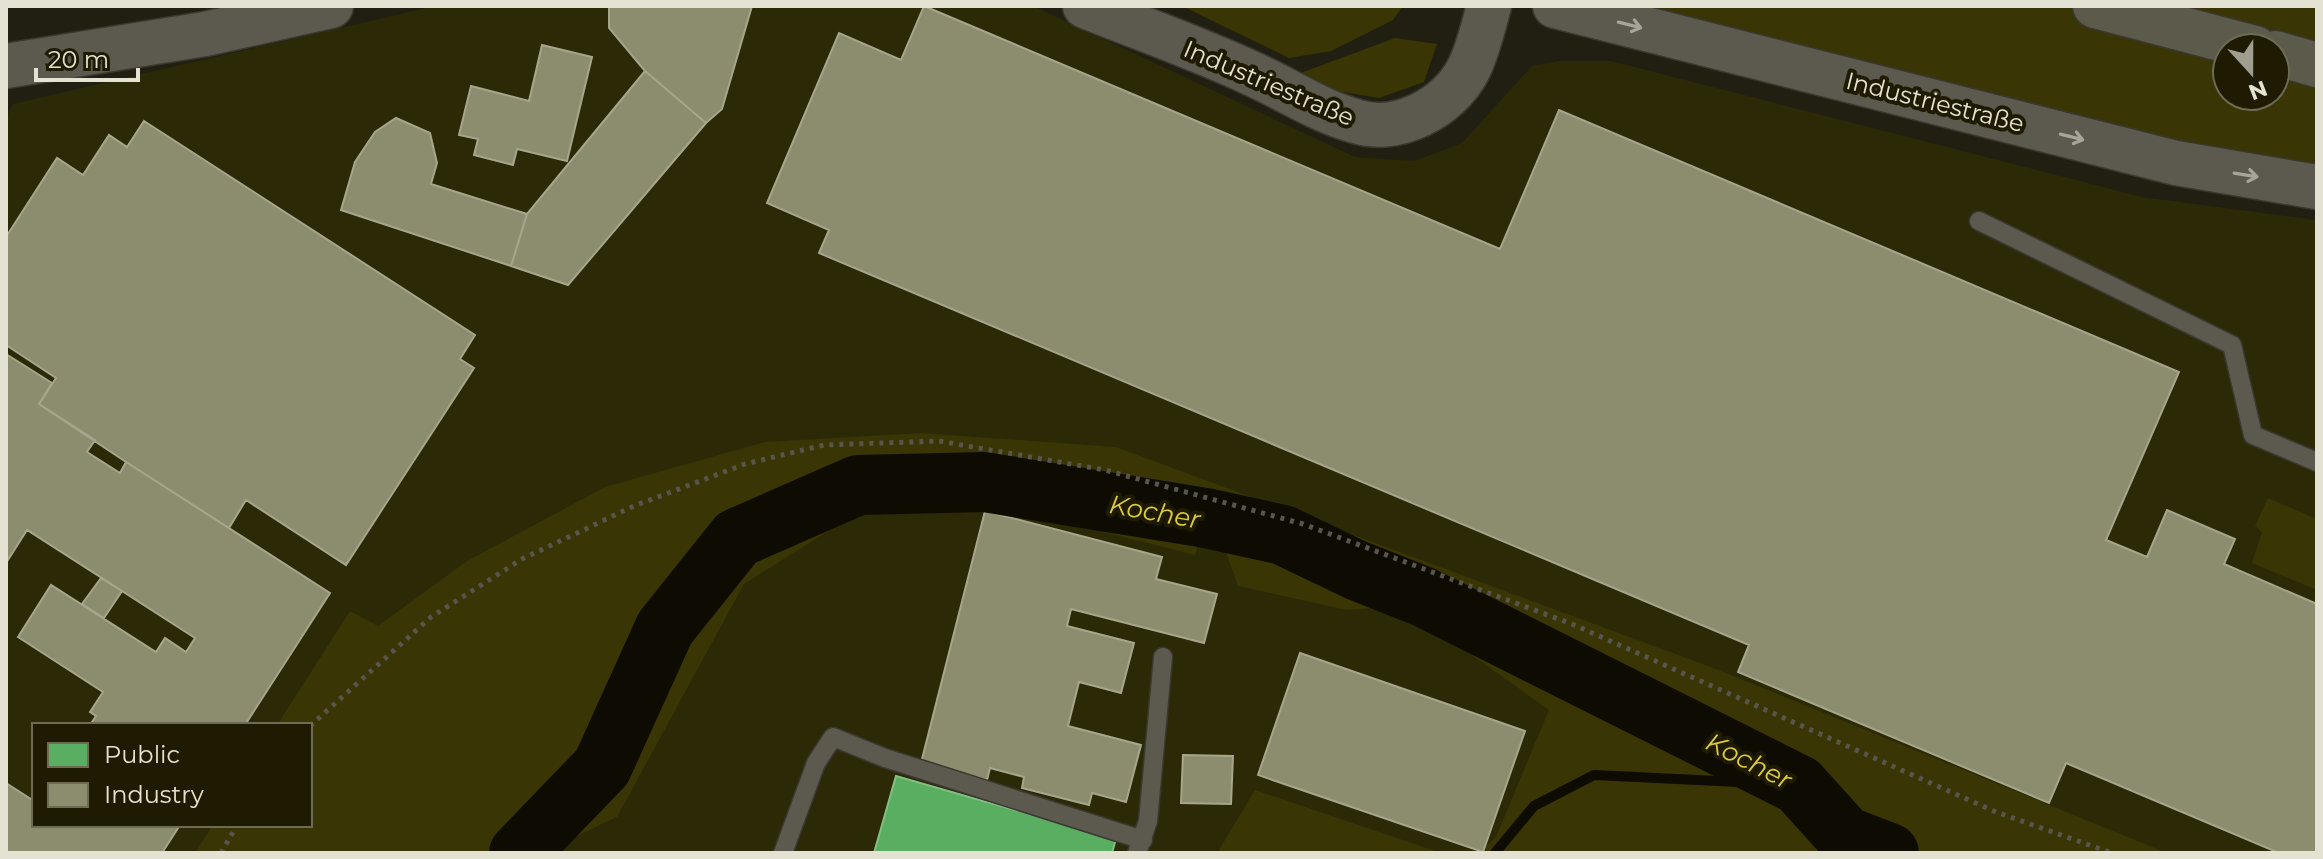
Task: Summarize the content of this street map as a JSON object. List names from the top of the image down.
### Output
{
  "streets": {
    "street": ["Industriestraße"]
  },
  "one_way": ["Industriestraße"],
  "water": ["Kocher"],
  "legend": ["Public", "Industry"],
  "scale_bar": "20 m",
  "north": "bottom"
}
